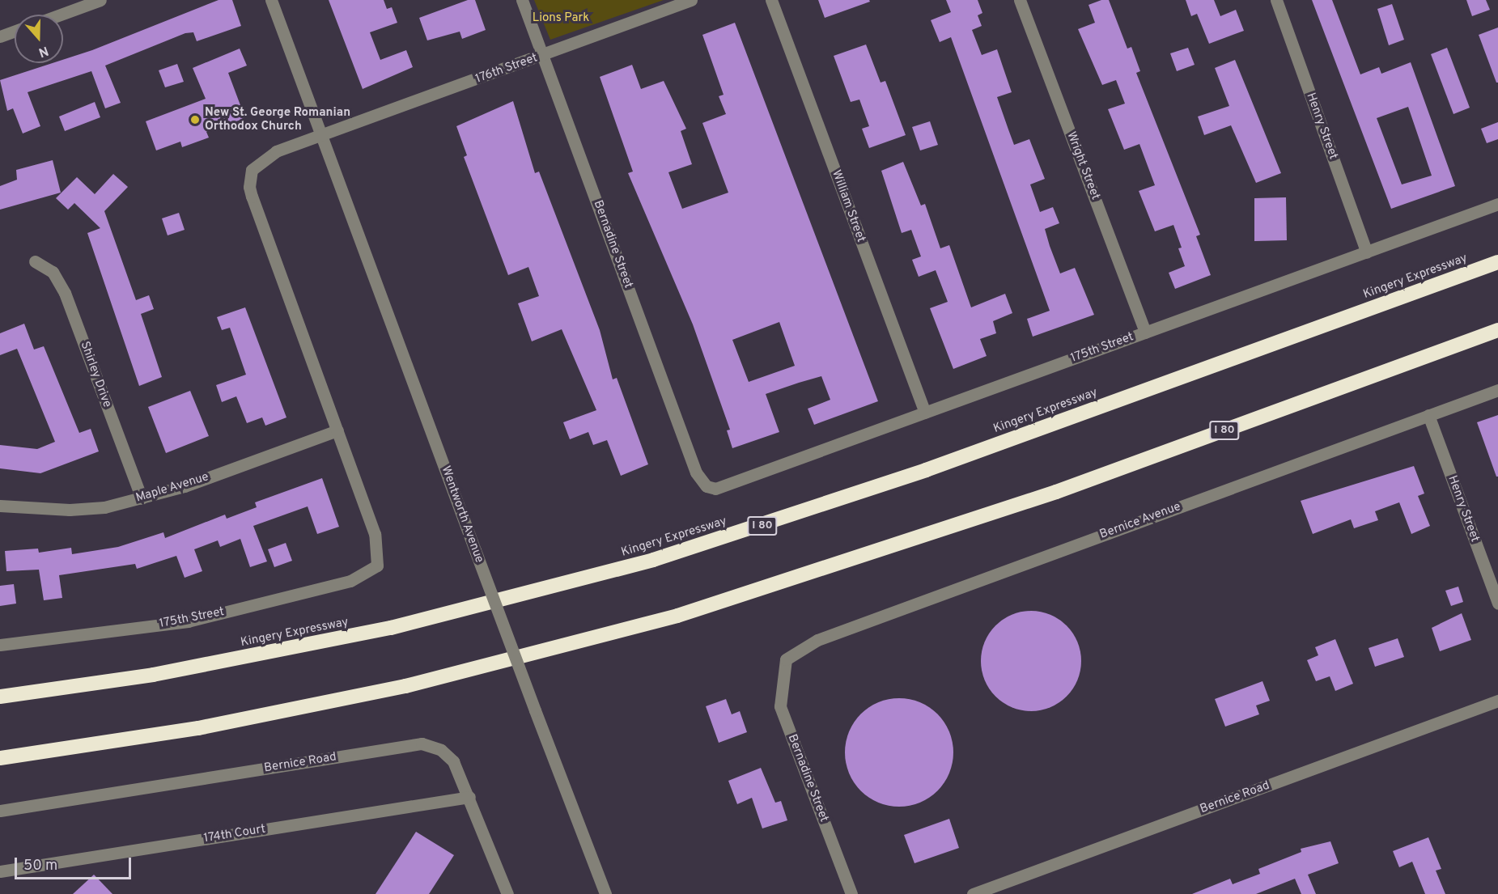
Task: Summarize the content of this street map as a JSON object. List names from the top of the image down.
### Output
{
  "streets": {
    "highway": ["Kingery Expressway", "I 80"],
    "street": [
      "176th Street",
      "Henry Street",
      "Wright Street",
      "William Street",
      "Bernadine Street",
      "175th Street",
      "Shirley Drive",
      "Maple Avenue",
      "Wentworth Avenue",
      "Bernice Avenue",
      "Bernice Road",
      "174th Court"
    ]
  },
  "crossings": [
    ["176th Street", "Bernadine Street"],
    ["176th Street", "Wentworth Avenue"],
    ["Henry Street", "175th Street"],
    ["Henry Street", "Bernice Avenue"],
    ["Wright Street", "175th Street"],
    ["William Street", "175th Street"],
    ["Bernadine Street", "175th Street"],
    ["Bernadine Street", "Bernice Avenue"],
    ["175th Street", "Maple Avenue"],
    ["Shirley Drive", "Maple Avenue"],
    ["Bernice Road", "174th Court"]
  ],
  "parks": ["Lions Park"],
  "places": ["New St. George Romanian Orthodox Church"],
  "scale_bar": "50 m",
  "north": "bottom"
}
